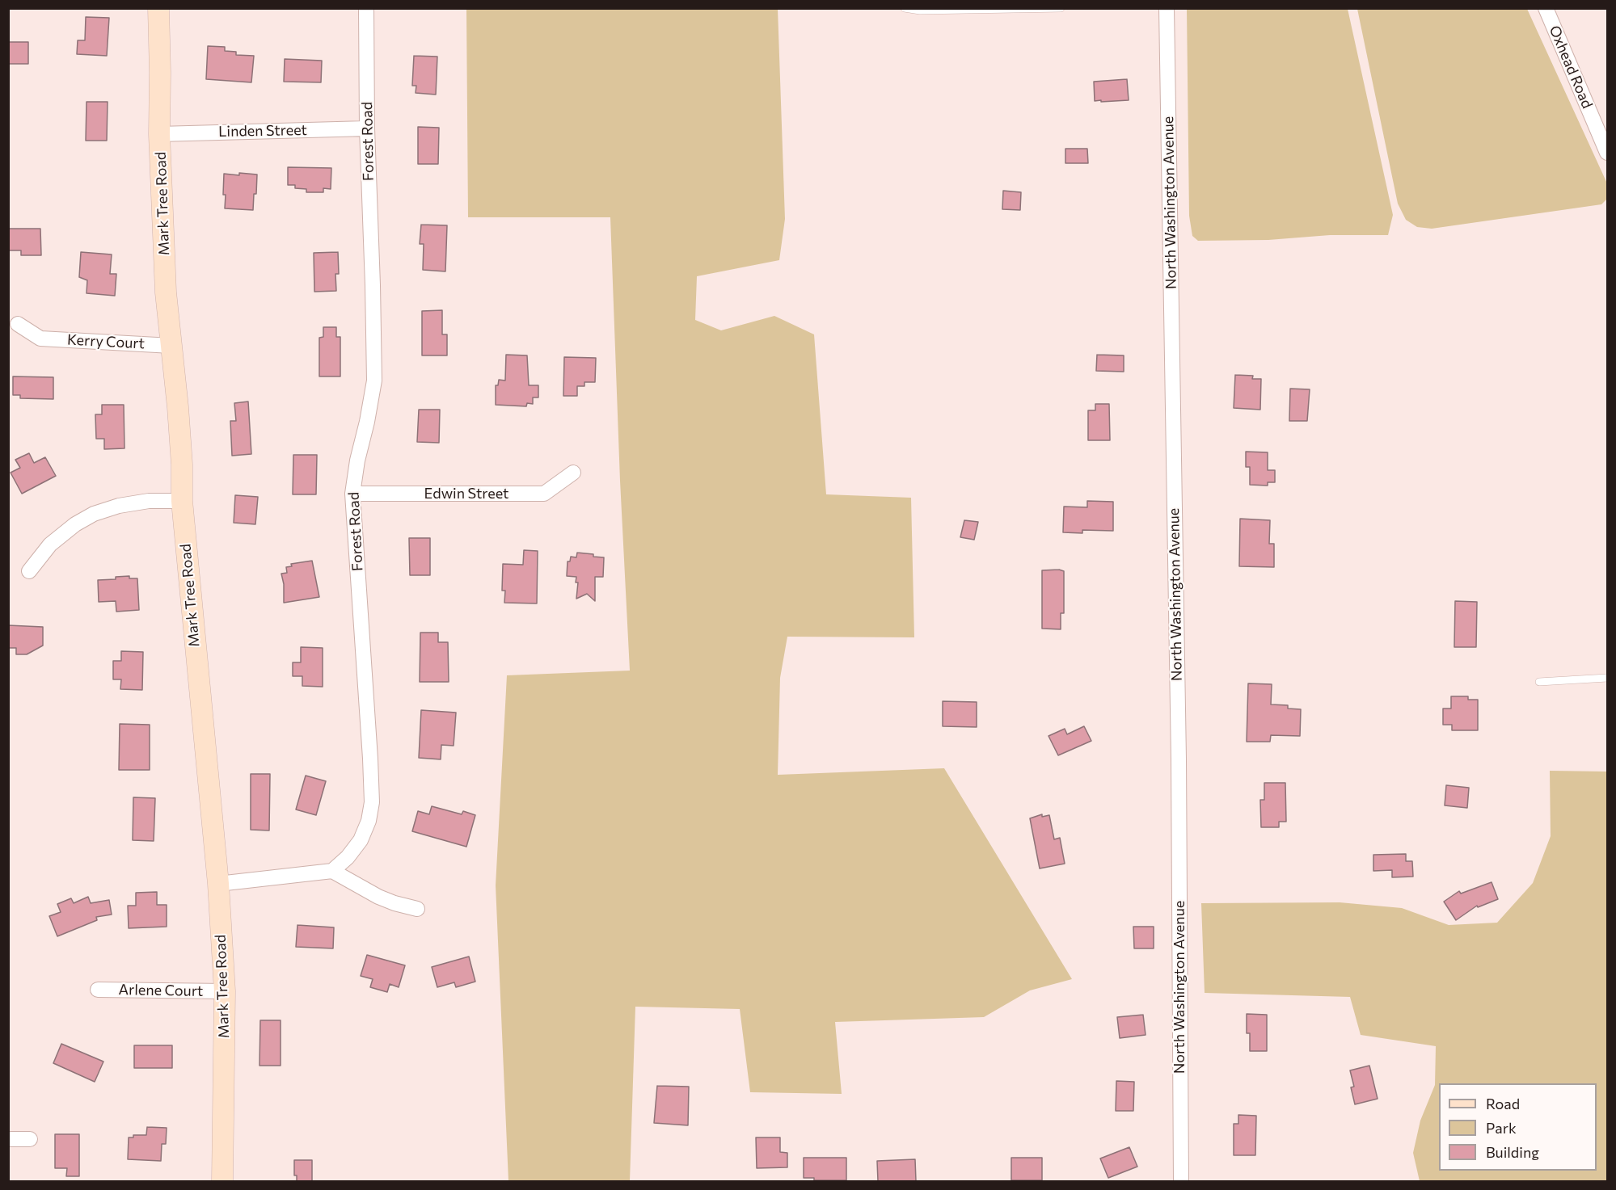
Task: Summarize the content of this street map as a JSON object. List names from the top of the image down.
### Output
{
  "streets": {
    "street": [
      "Oxhead Road",
      "Linden Street",
      "Forest Road",
      "North Washington Avenue",
      "Mark Tree Road",
      "Kerry Court",
      "Edwin Street",
      "Arlene Court"
    ]
  },
  "crossings": [
    ["Linden Street", "Forest Road"],
    ["Linden Street", "Mark Tree Road"],
    ["Forest Road", "Edwin Street"],
    ["Mark Tree Road", "Kerry Court"],
    ["Mark Tree Road", "Arlene Court"]
  ],
  "legend": ["Road", "Park", "Building"]
}
